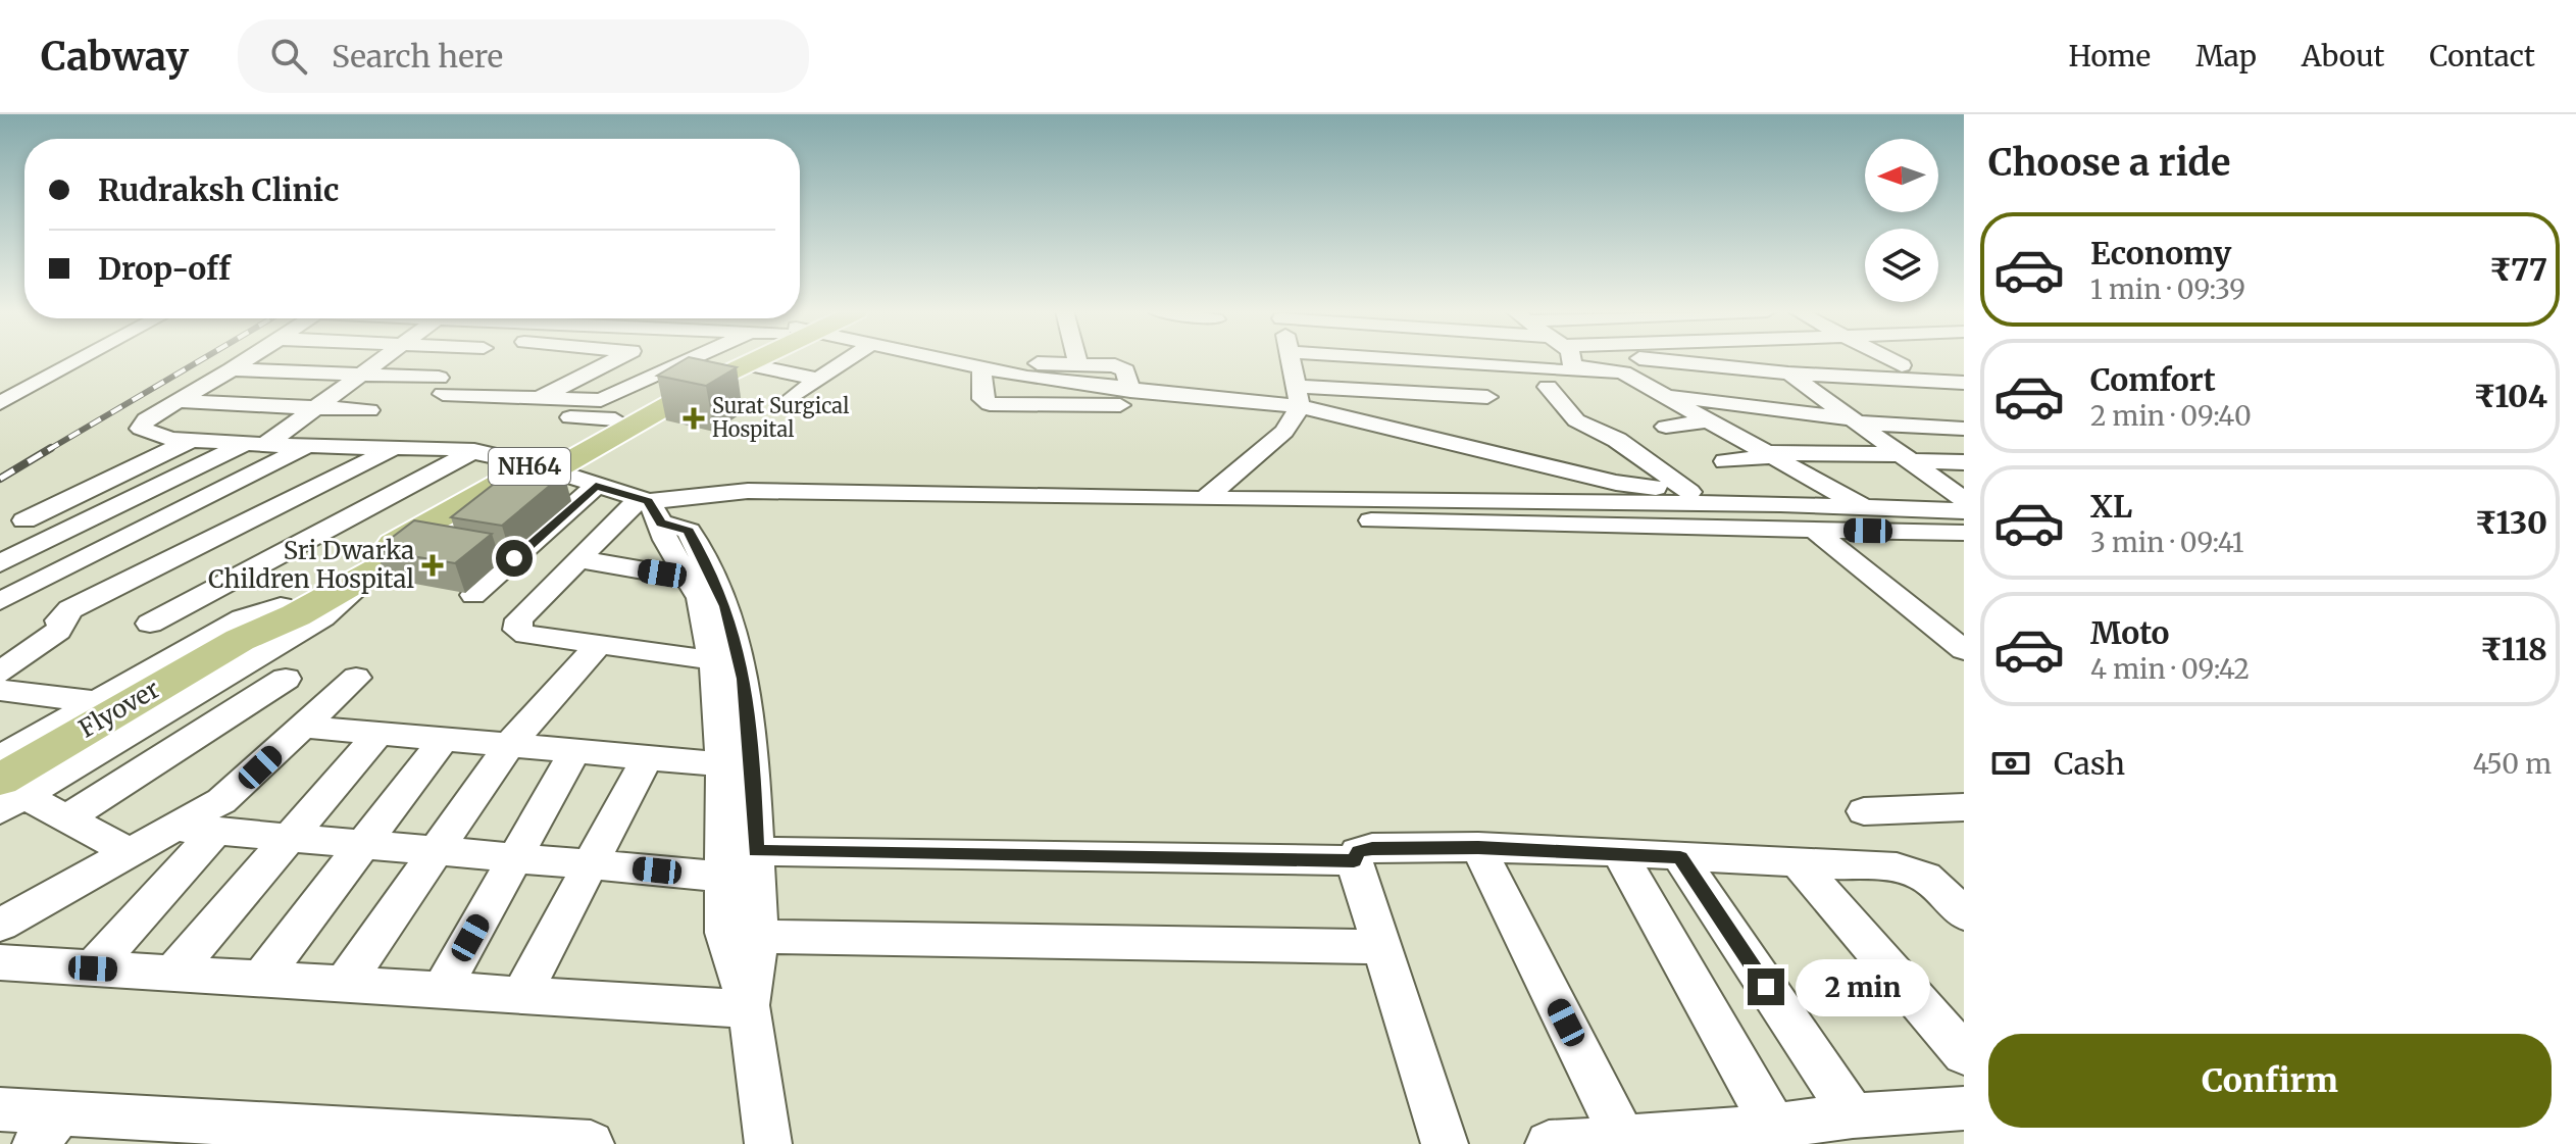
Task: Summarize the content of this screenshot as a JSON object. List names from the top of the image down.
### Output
{
  "streets": {
    "main road": ["NH64", "Flyover"]
  },
  "crossings": [
    ["NH64", "Flyover"]
  ],
  "places": {
    "health": ["Surat Surgical Hospital", "Sri Dwarka Children Hospital"]
  },
  "north": "left",
  "page": {
    "header": "Cabway",
    "search": "Search here",
    "nav": [
      "Home",
      "Map",
      "About",
      "Contact"
    ],
    "heading": "Choose a ride",
    "banner": ["Rudraksh Clinic", "Drop-off"],
    "list": [
      {
        "name": "Economy",
        "note": "1 min · 09:39",
        "value": "₹77"
      },
      {
        "name": "Comfort",
        "note": "2 min · 09:40",
        "value": "₹104"
      },
      {
        "name": "XL",
        "note": "3 min · 09:41",
        "value": "₹130"
      },
      {
        "name": "Moto",
        "note": "4 min · 09:42",
        "value": "₹118"
      }
    ],
    "pay": ["Cash", "450 m"],
    "bubble": "2 min",
    "buttons": "Confirm"
  }
}
